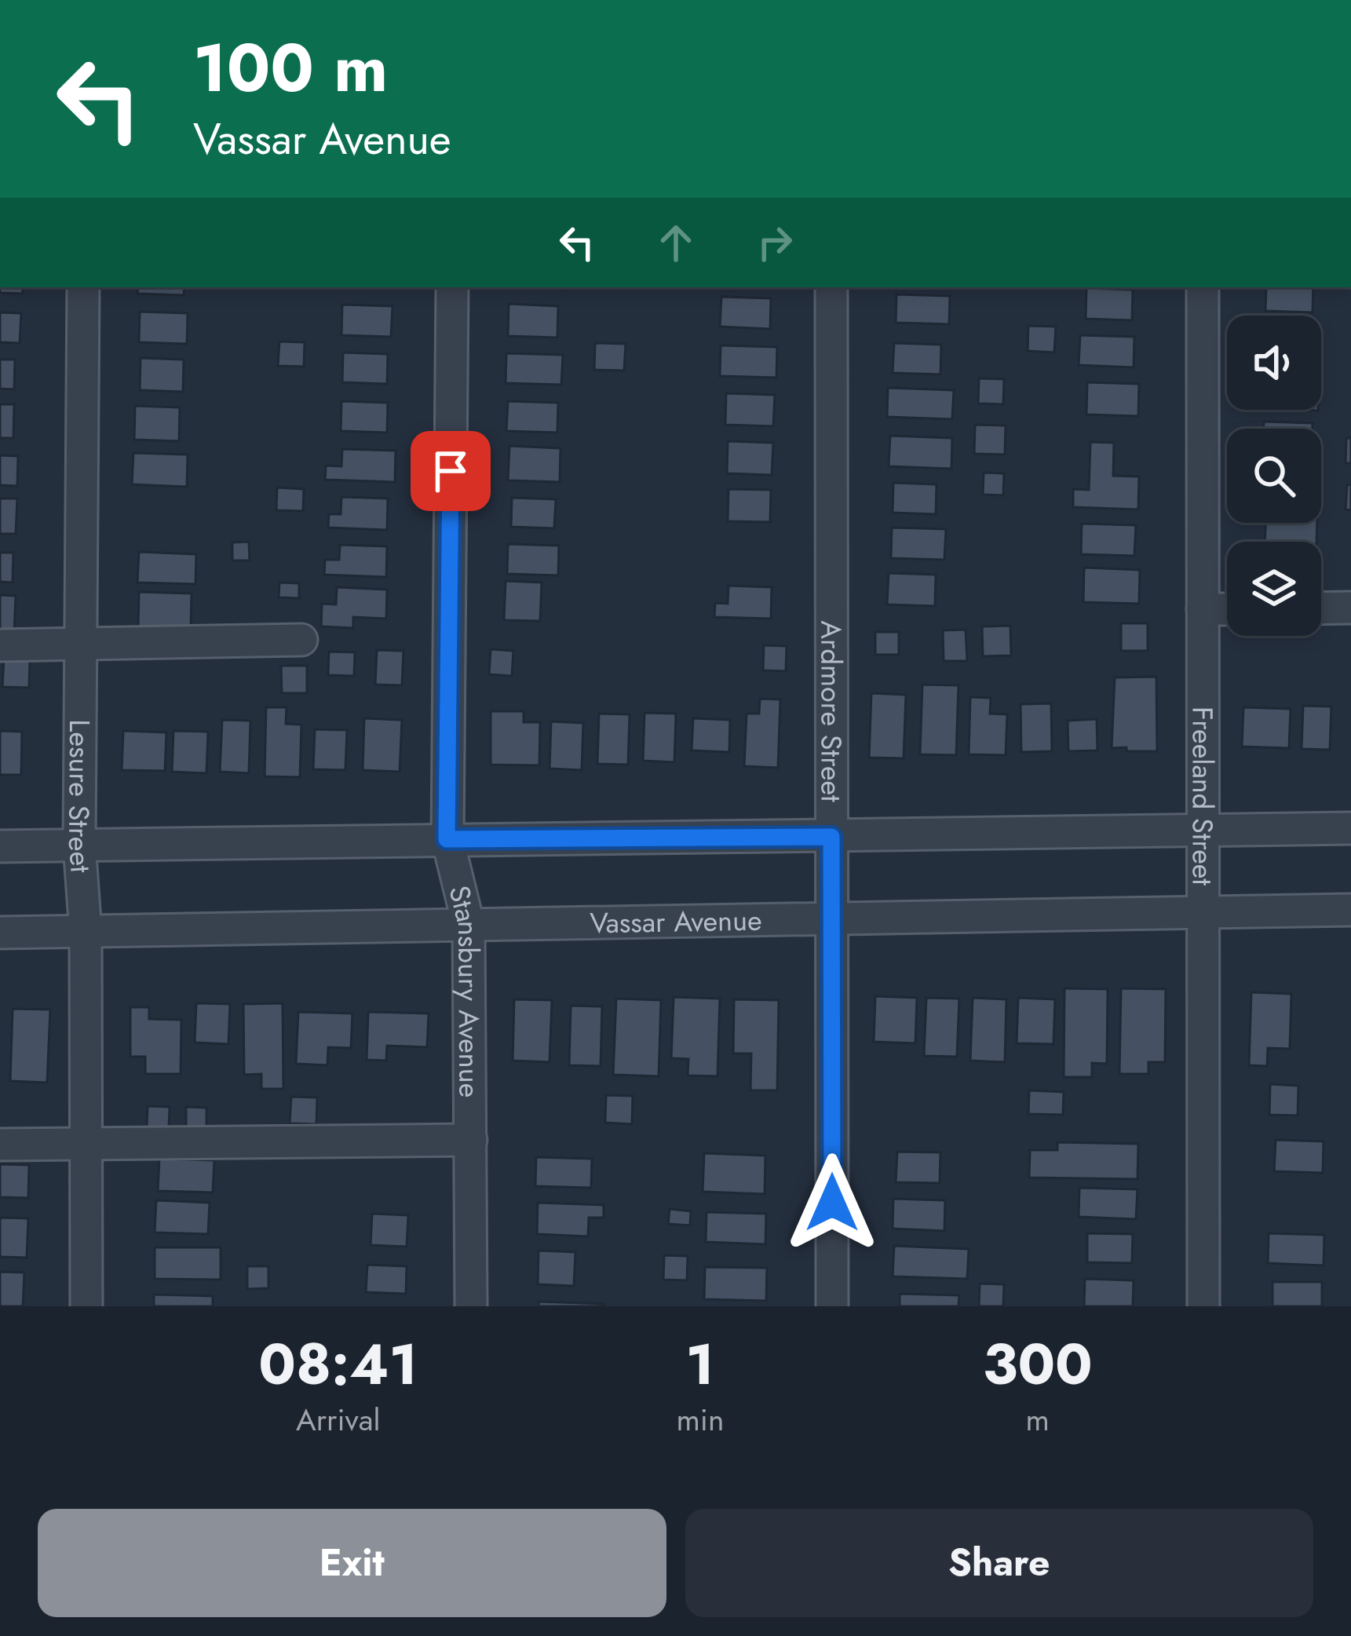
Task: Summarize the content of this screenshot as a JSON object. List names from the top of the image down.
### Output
{
  "streets": {
    "street": [
      "Ardmore Street",
      "Lesure Street",
      "Freeland Street",
      "Vassar Avenue",
      "Stansbury Avenue"
    ]
  },
  "crossings": [
    ["Ardmore Street", "Vassar Avenue"],
    ["Lesure Street", "Vassar Avenue"],
    ["Freeland Street", "Vassar Avenue"],
    ["Vassar Avenue", "Stansbury Avenue"]
  ],
  "page": {
    "turn": ["100 m", "Vassar Avenue"],
    "eta": [
      "08:41",
      "Arrival",
      "1",
      "min",
      "300",
      "m"
    ],
    "buttons": ["Exit", "Share"]
  }
}
